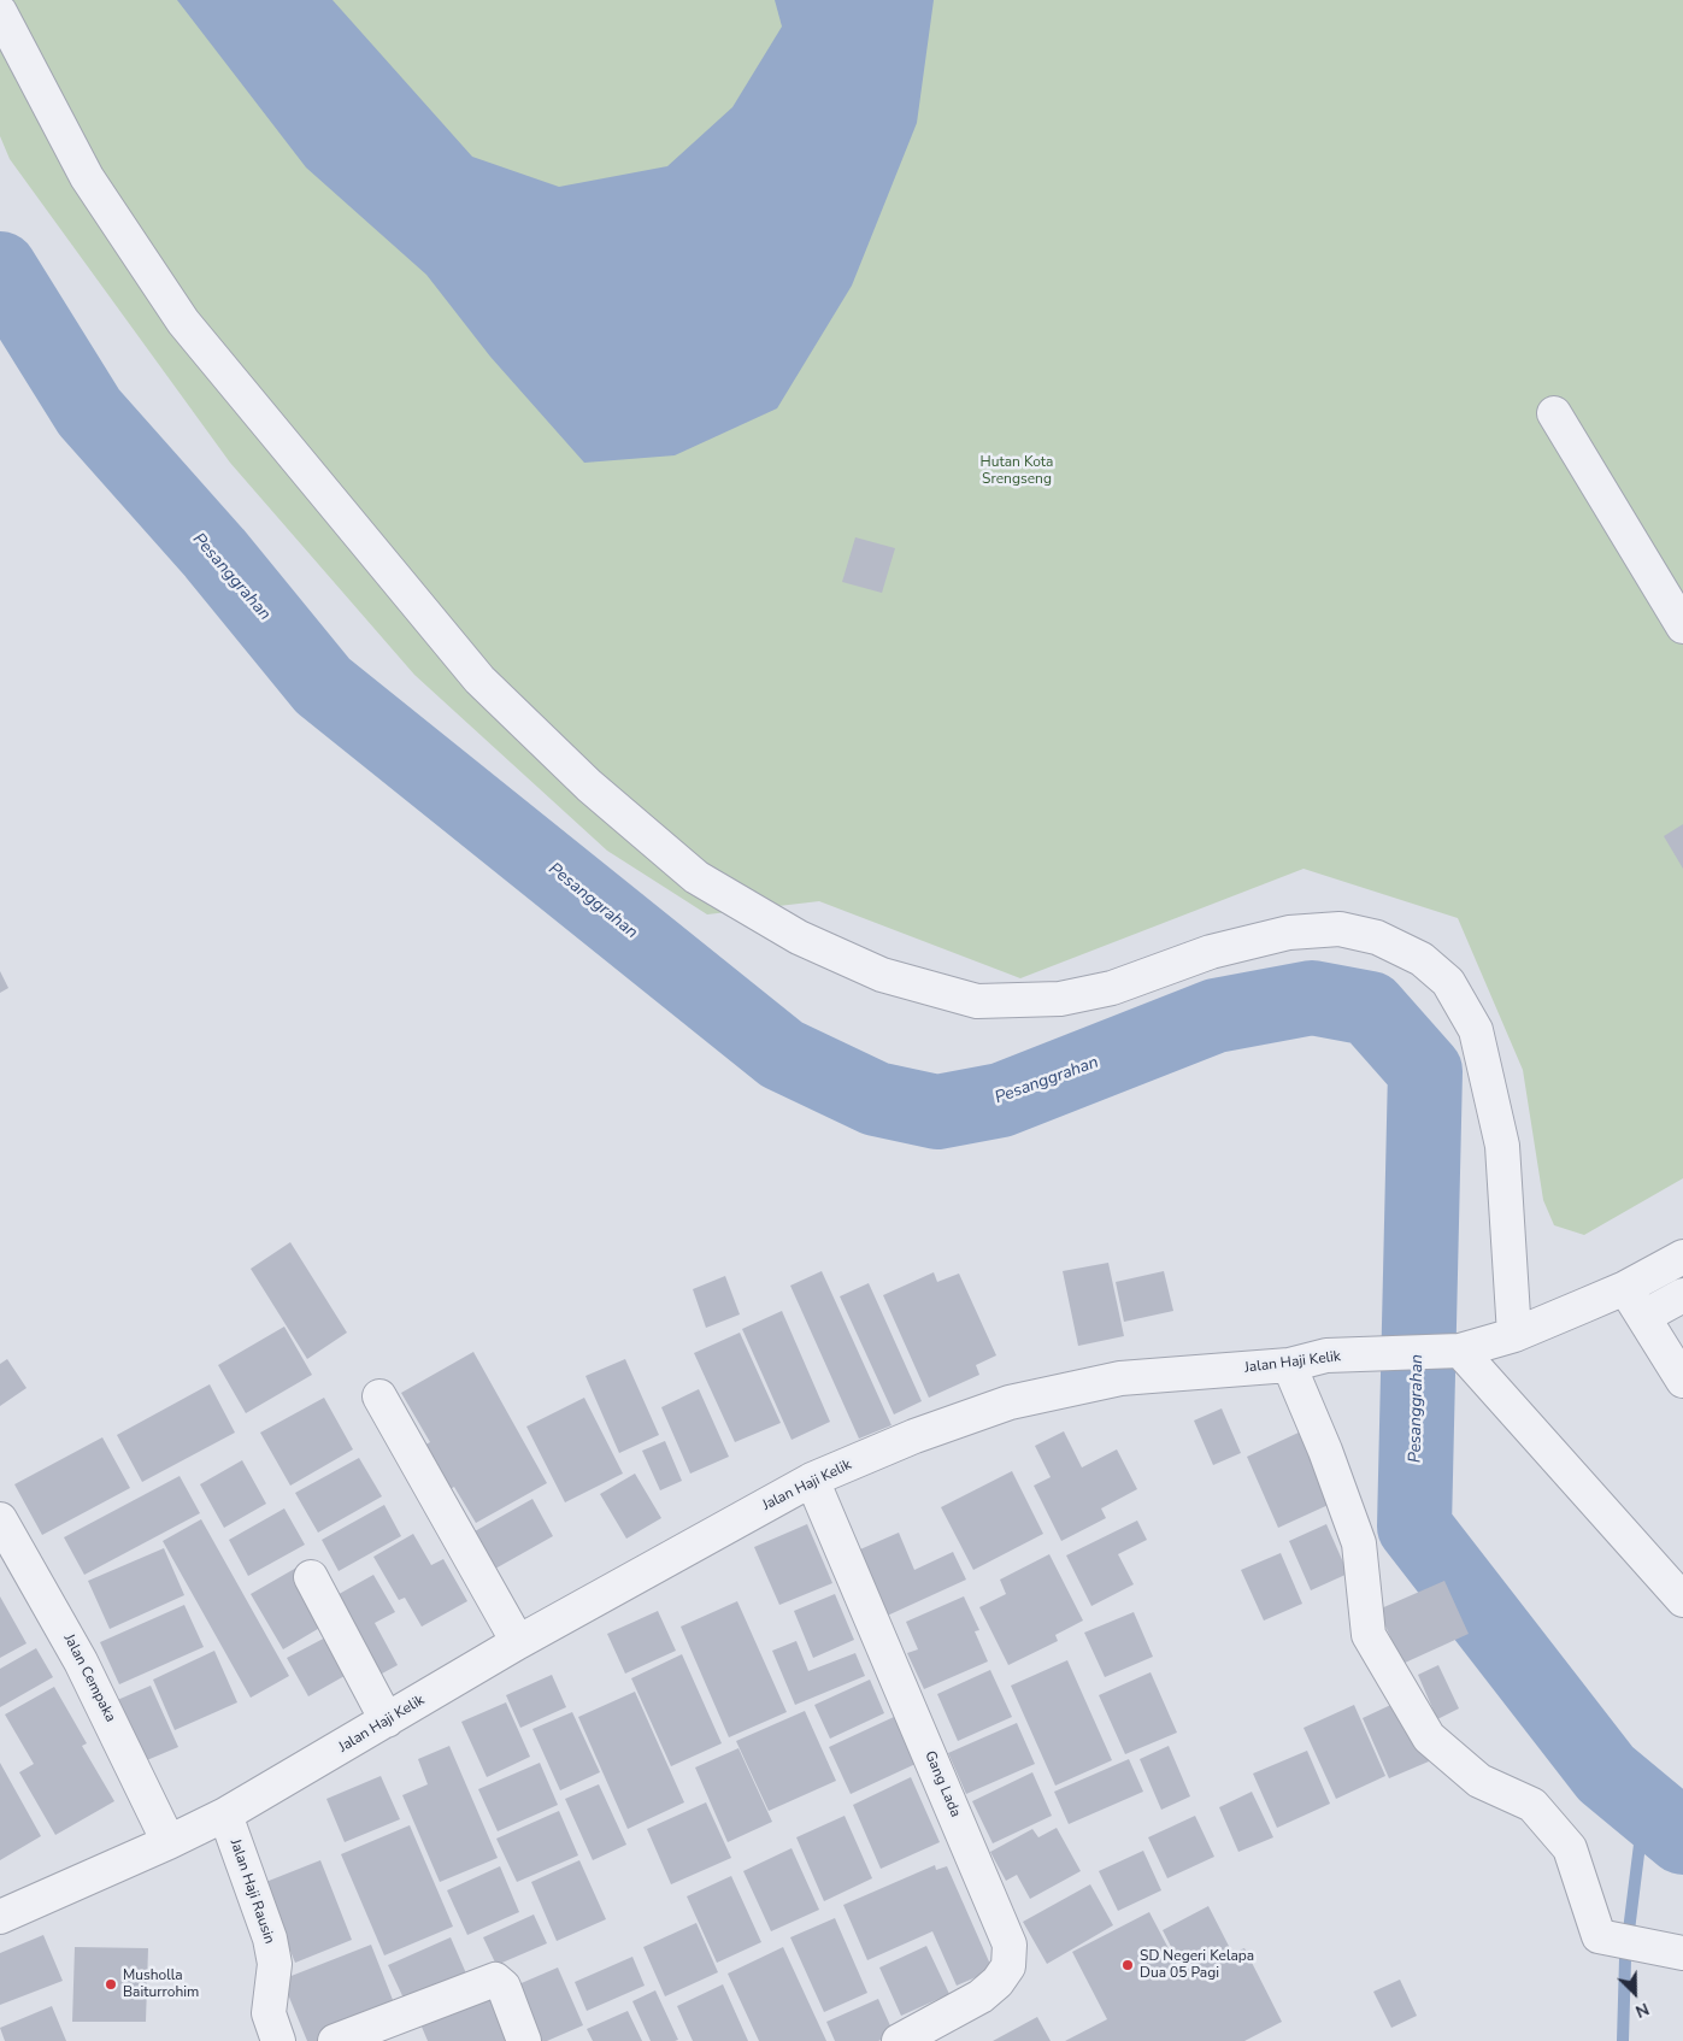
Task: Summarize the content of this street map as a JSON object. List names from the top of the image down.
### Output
{
  "streets": {
    "street": [
      "Jalan Haji Kelik",
      "Jalan Cempaka",
      "Gang Lada",
      "Jalan Haji Rausin"
    ]
  },
  "crossings": [
    ["Jalan Haji Kelik", "Jalan Cempaka"],
    ["Jalan Haji Kelik", "Gang Lada"],
    ["Jalan Haji Kelik", "Jalan Haji Rausin"]
  ],
  "water": ["Pesanggrahan"],
  "parks": ["Hutan Kota Srengseng"],
  "places": ["SD Negeri Kelapa Dua 05 Pagi", "Musholla Baiturrohim"],
  "north": "bottom right"
}
